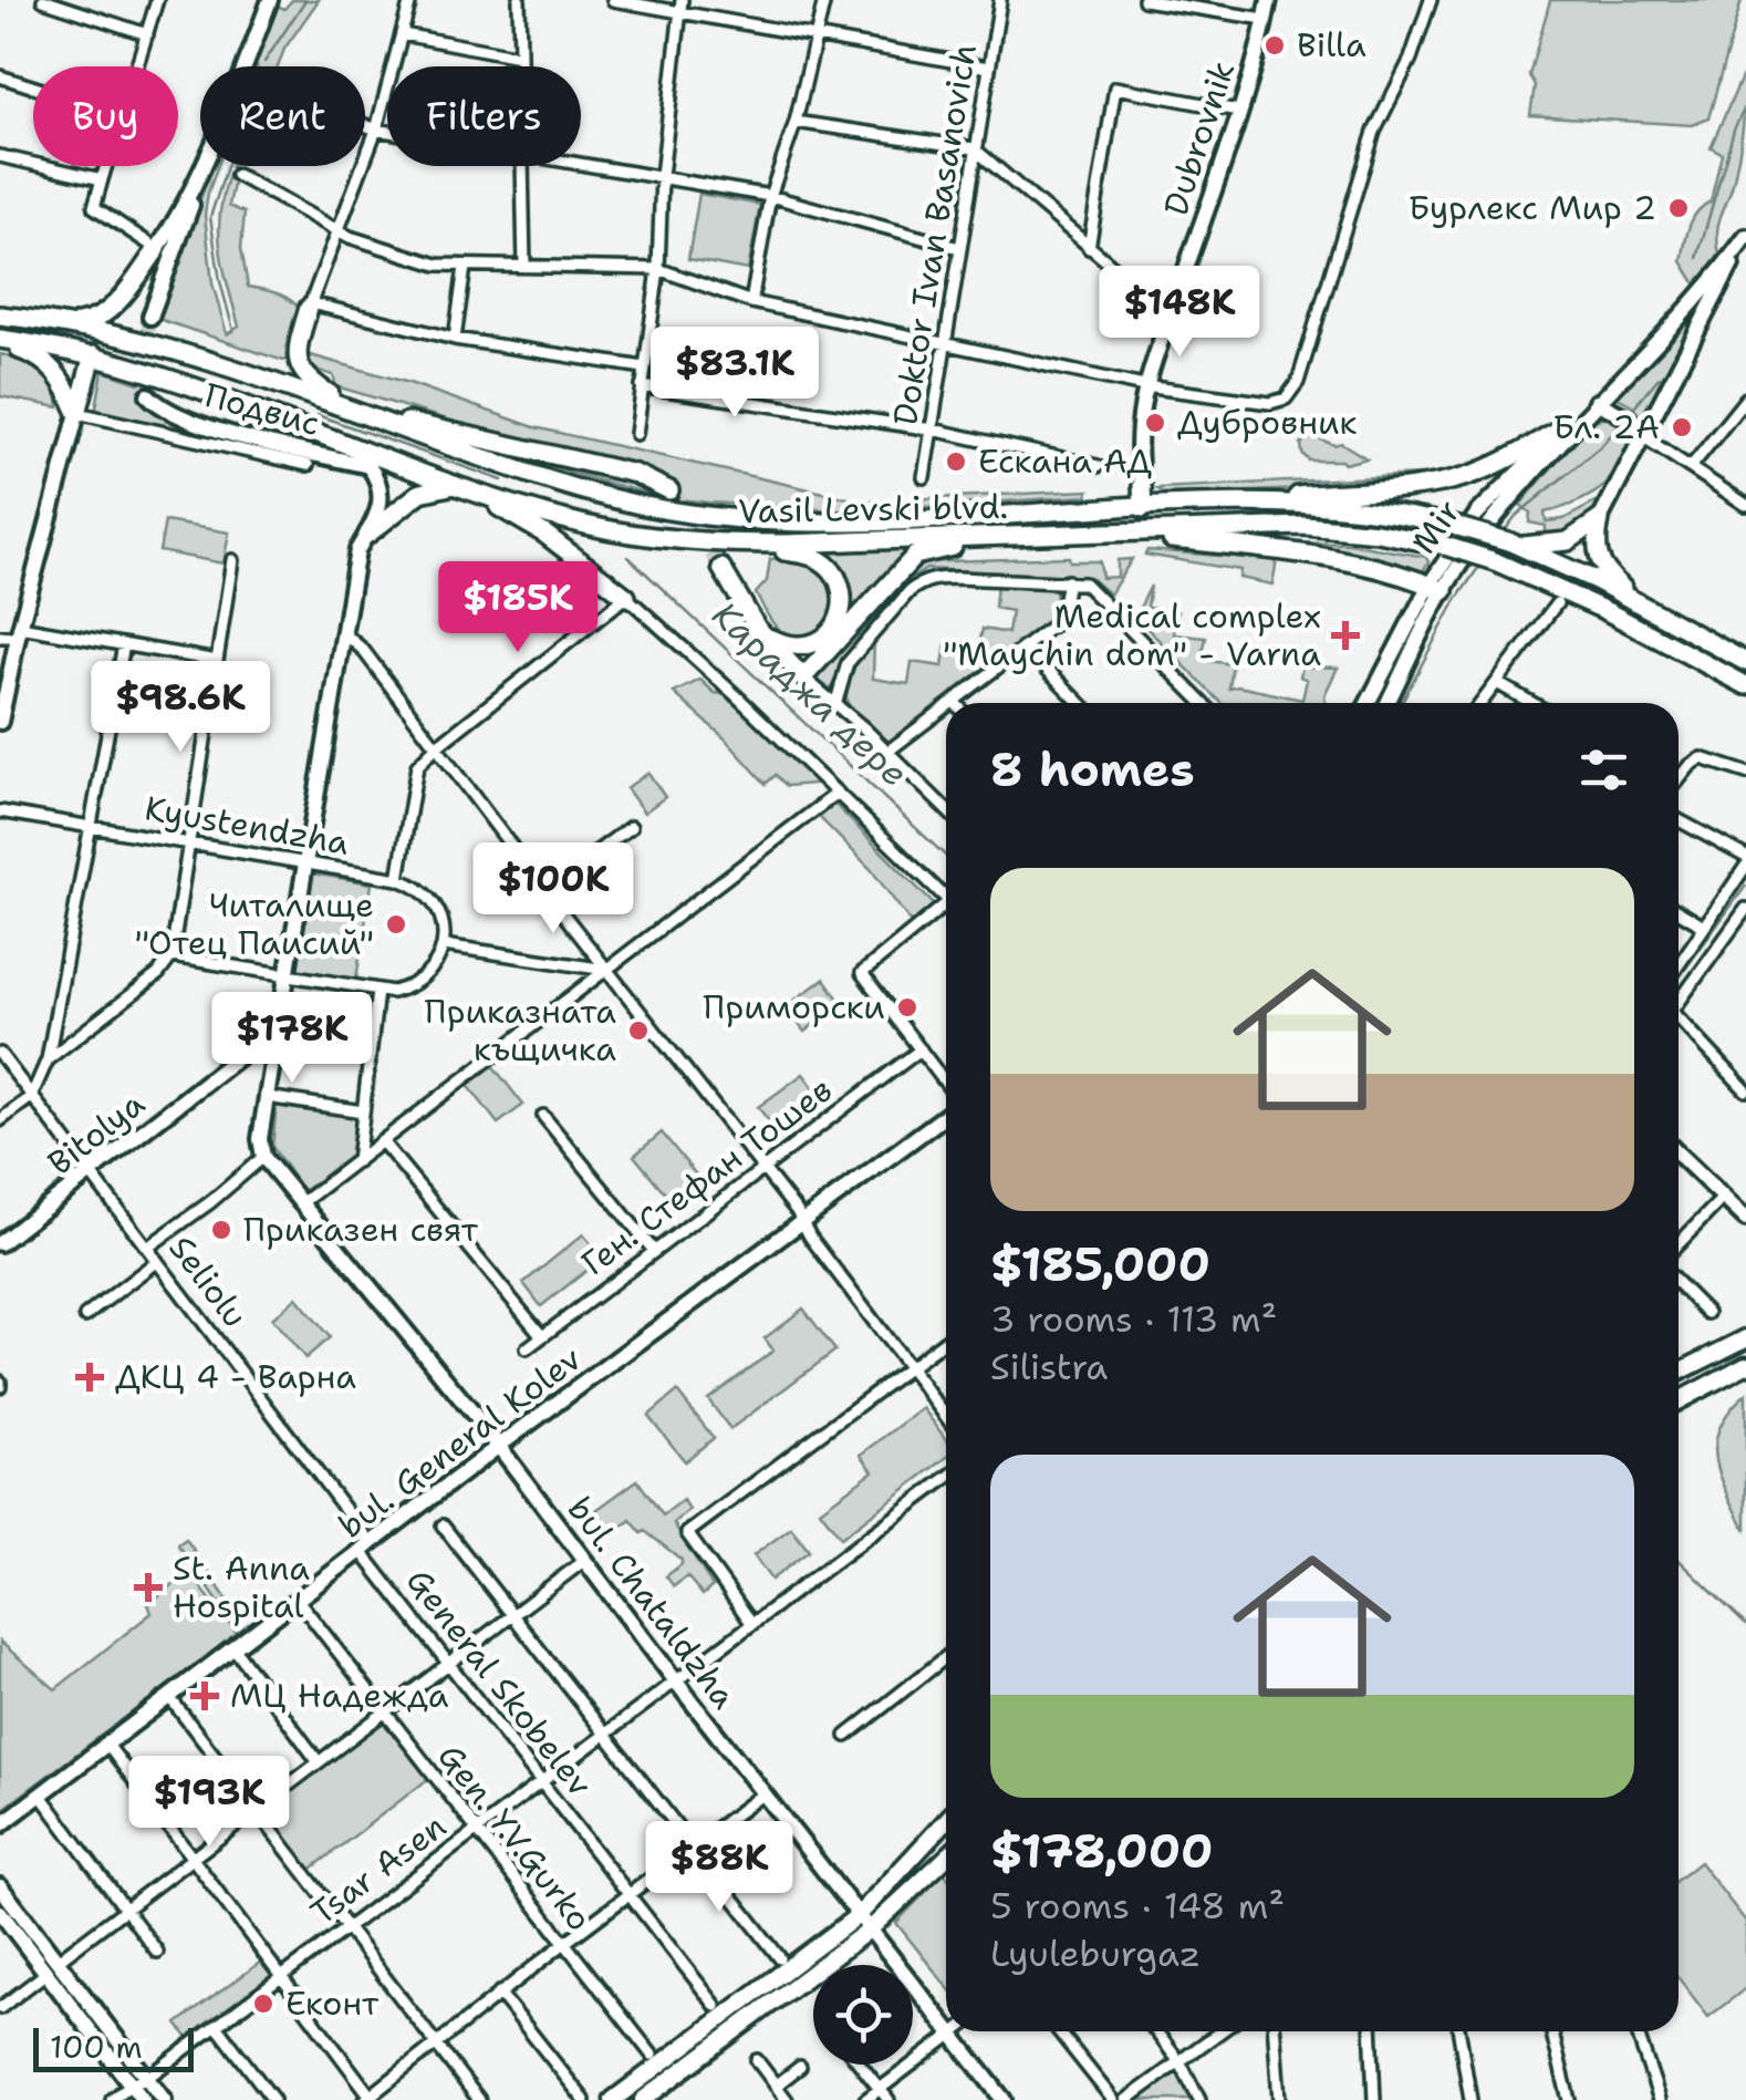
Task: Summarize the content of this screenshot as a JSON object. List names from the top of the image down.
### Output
{
  "streets": {
    "highway": ["Vasil Levski blvd."],
    "street": [
      "Dubrovnik",
      "Doktor Ivan Basanovich",
      "Подвис",
      "Mir",
      "Kyustendzha",
      "Bitolya",
      "Ген. Стефан Тошев",
      "Seliolu",
      "bul. General Kolev",
      "bul. Chataldzha",
      "General Skobelev",
      "Gen. Y.V.Gurko",
      "Tsar Asen"
    ]
  },
  "crossings": [
    ["Bitolya", "Seliolu"],
    ["Seliolu", "bul. General Kolev"],
    ["Seliolu", "General Skobelev"],
    ["bul. General Kolev", "bul. Chataldzha"],
    ["bul. General Kolev", "General Skobelev"],
    ["bul. General Kolev", "Gen. Y.V.Gurko"],
    ["bul. Chataldzha", "Tsar Asen"],
    ["General Skobelev", "Tsar Asen"],
    ["Gen. Y.V.Gurko", "Tsar Asen"]
  ],
  "water": ["Караджа дере"],
  "places": {
    "other": [
      "Billa",
      "Бурлекс Мир 2",
      "Дубровник",
      "Бл. 2А",
      "Ескана АД",
      "Читалище \"Отец Паисий\"",
      "Приморски",
      "Приказната къщичка",
      "Приказен свят",
      "Еконт"
    ],
    "health": [
      "Medical complex \"Maychin dom\" - Varna",
      "ДКЦ 4 - Варна",
      "St. Anna Hospital",
      "МЦ Надежда"
    ]
  },
  "scale_bar": "100 m",
  "page": {
    "chip": ["Buy", "Rent", "Filters"],
    "price": [
      "$148K",
      "$83.1K",
      "$185K",
      "$98.6K",
      "$100K",
      "$178K",
      "$193K",
      "$88K"
    ],
    "heading": "8 homes",
    "list": [
      {
        "name": "$185,000",
        "note": "3 rooms · 113 m² · Silistra"
      },
      {
        "name": "$178,000",
        "note": "5 rooms · 148 m² · Lyuleburgaz"
      }
    ],
    "scale": "100 m"
  }
}
